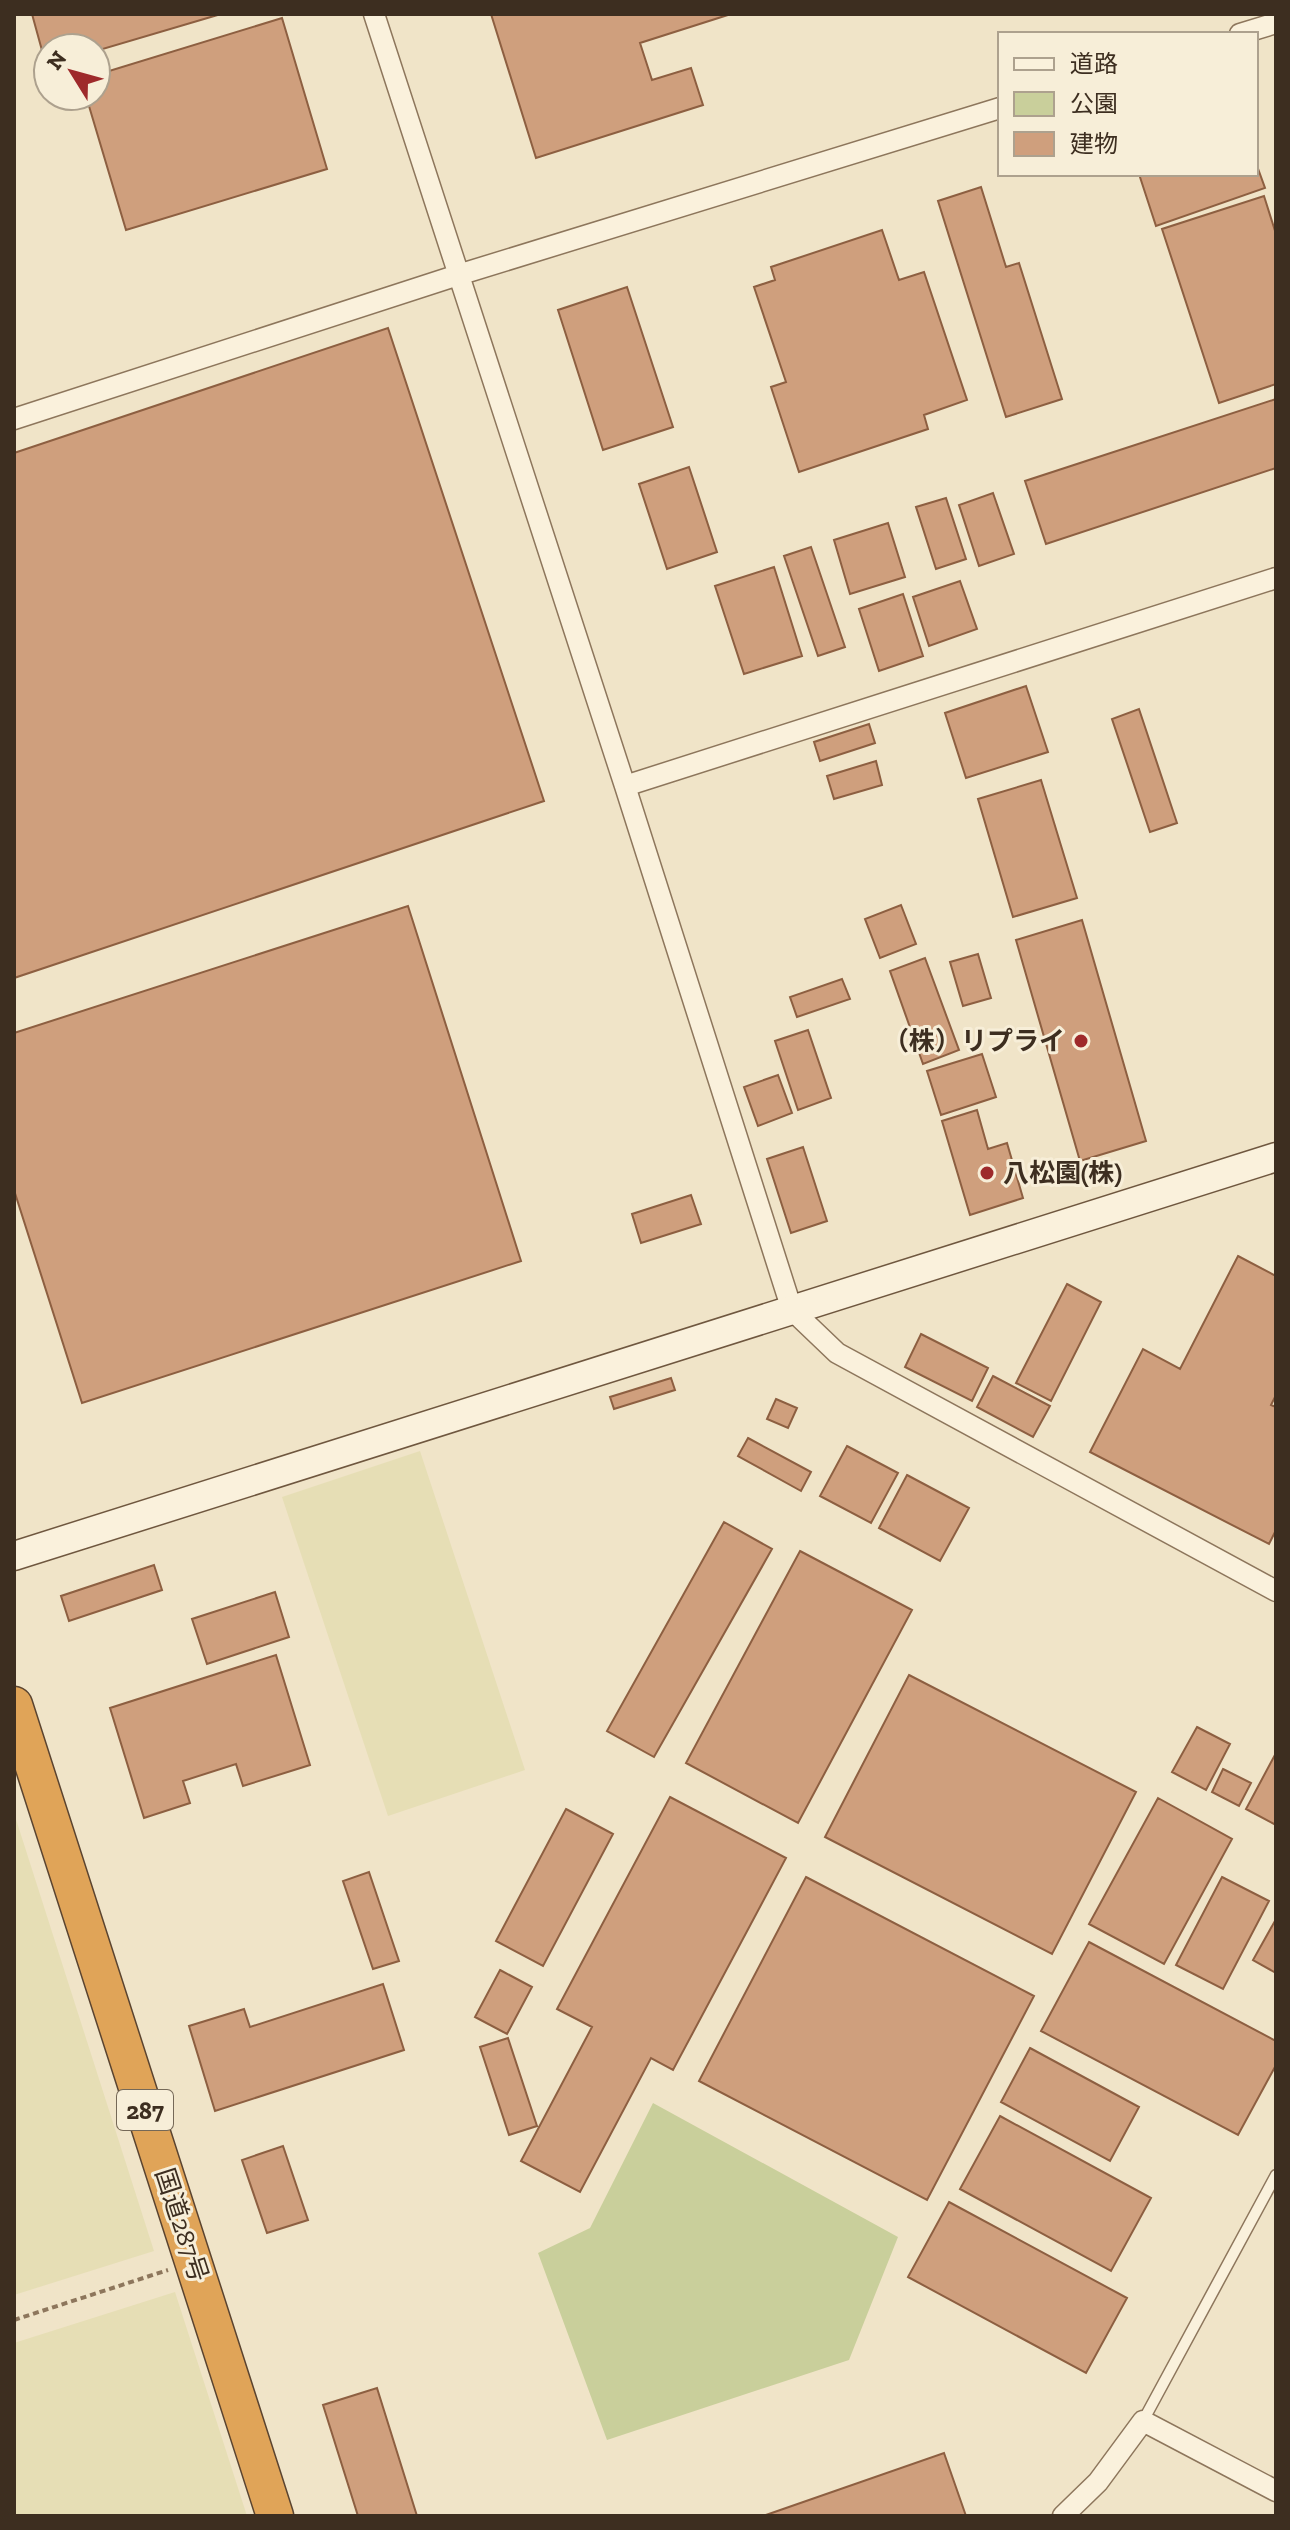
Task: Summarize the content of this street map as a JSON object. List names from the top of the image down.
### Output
{
  "streets": {
    "highway": ["287", "国道287号"]
  },
  "places": ["（株）リプライ", "八松園(株)"],
  "legend": ["道路", "公園", "建物"],
  "north": "top left"
}
